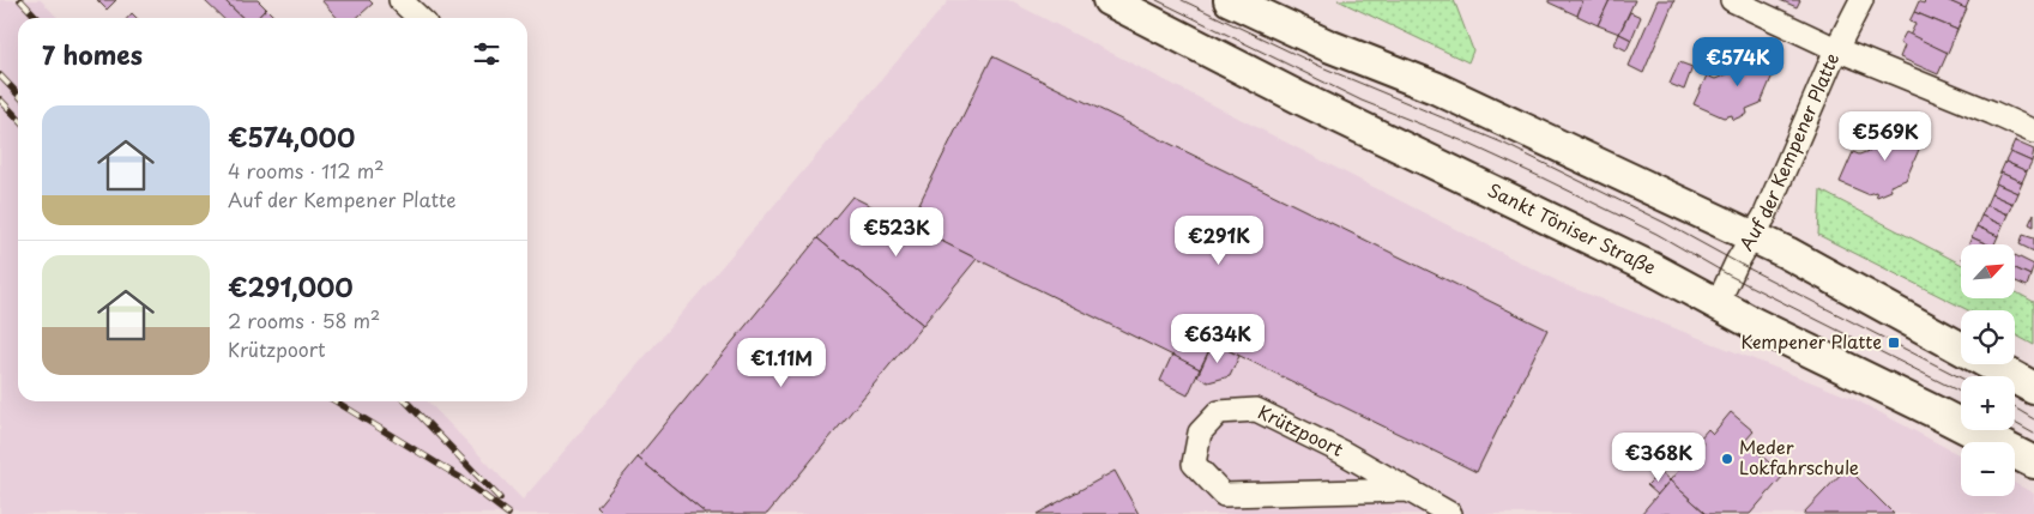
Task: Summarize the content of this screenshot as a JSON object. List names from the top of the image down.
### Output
{
  "streets": {
    "main road": ["Sankt Töniser Straße"],
    "street": ["Auf der Kempener Platte", "Krützpoort"]
  },
  "crossings": [
    ["Auf der Kempener Platte", "Sankt Töniser Straße"]
  ],
  "places": {
    "transit": ["Kempener Platte"],
    "other": ["Meder Lokfahrschule"]
  },
  "north": "top right",
  "page": {
    "heading": "7 homes",
    "price": [
      "€574K",
      "€569K",
      "€523K",
      "€291K",
      "€634K",
      "€1.11M",
      "€368K"
    ],
    "list": [
      {
        "name": "€574,000",
        "note": "4 rooms · 112 m² · Auf der Kempener Platte"
      },
      {
        "name": "€291,000",
        "note": "2 rooms · 58 m² · Krützpoort"
      }
    ],
    "map_buttons": ["+", "−"]
  }
}
